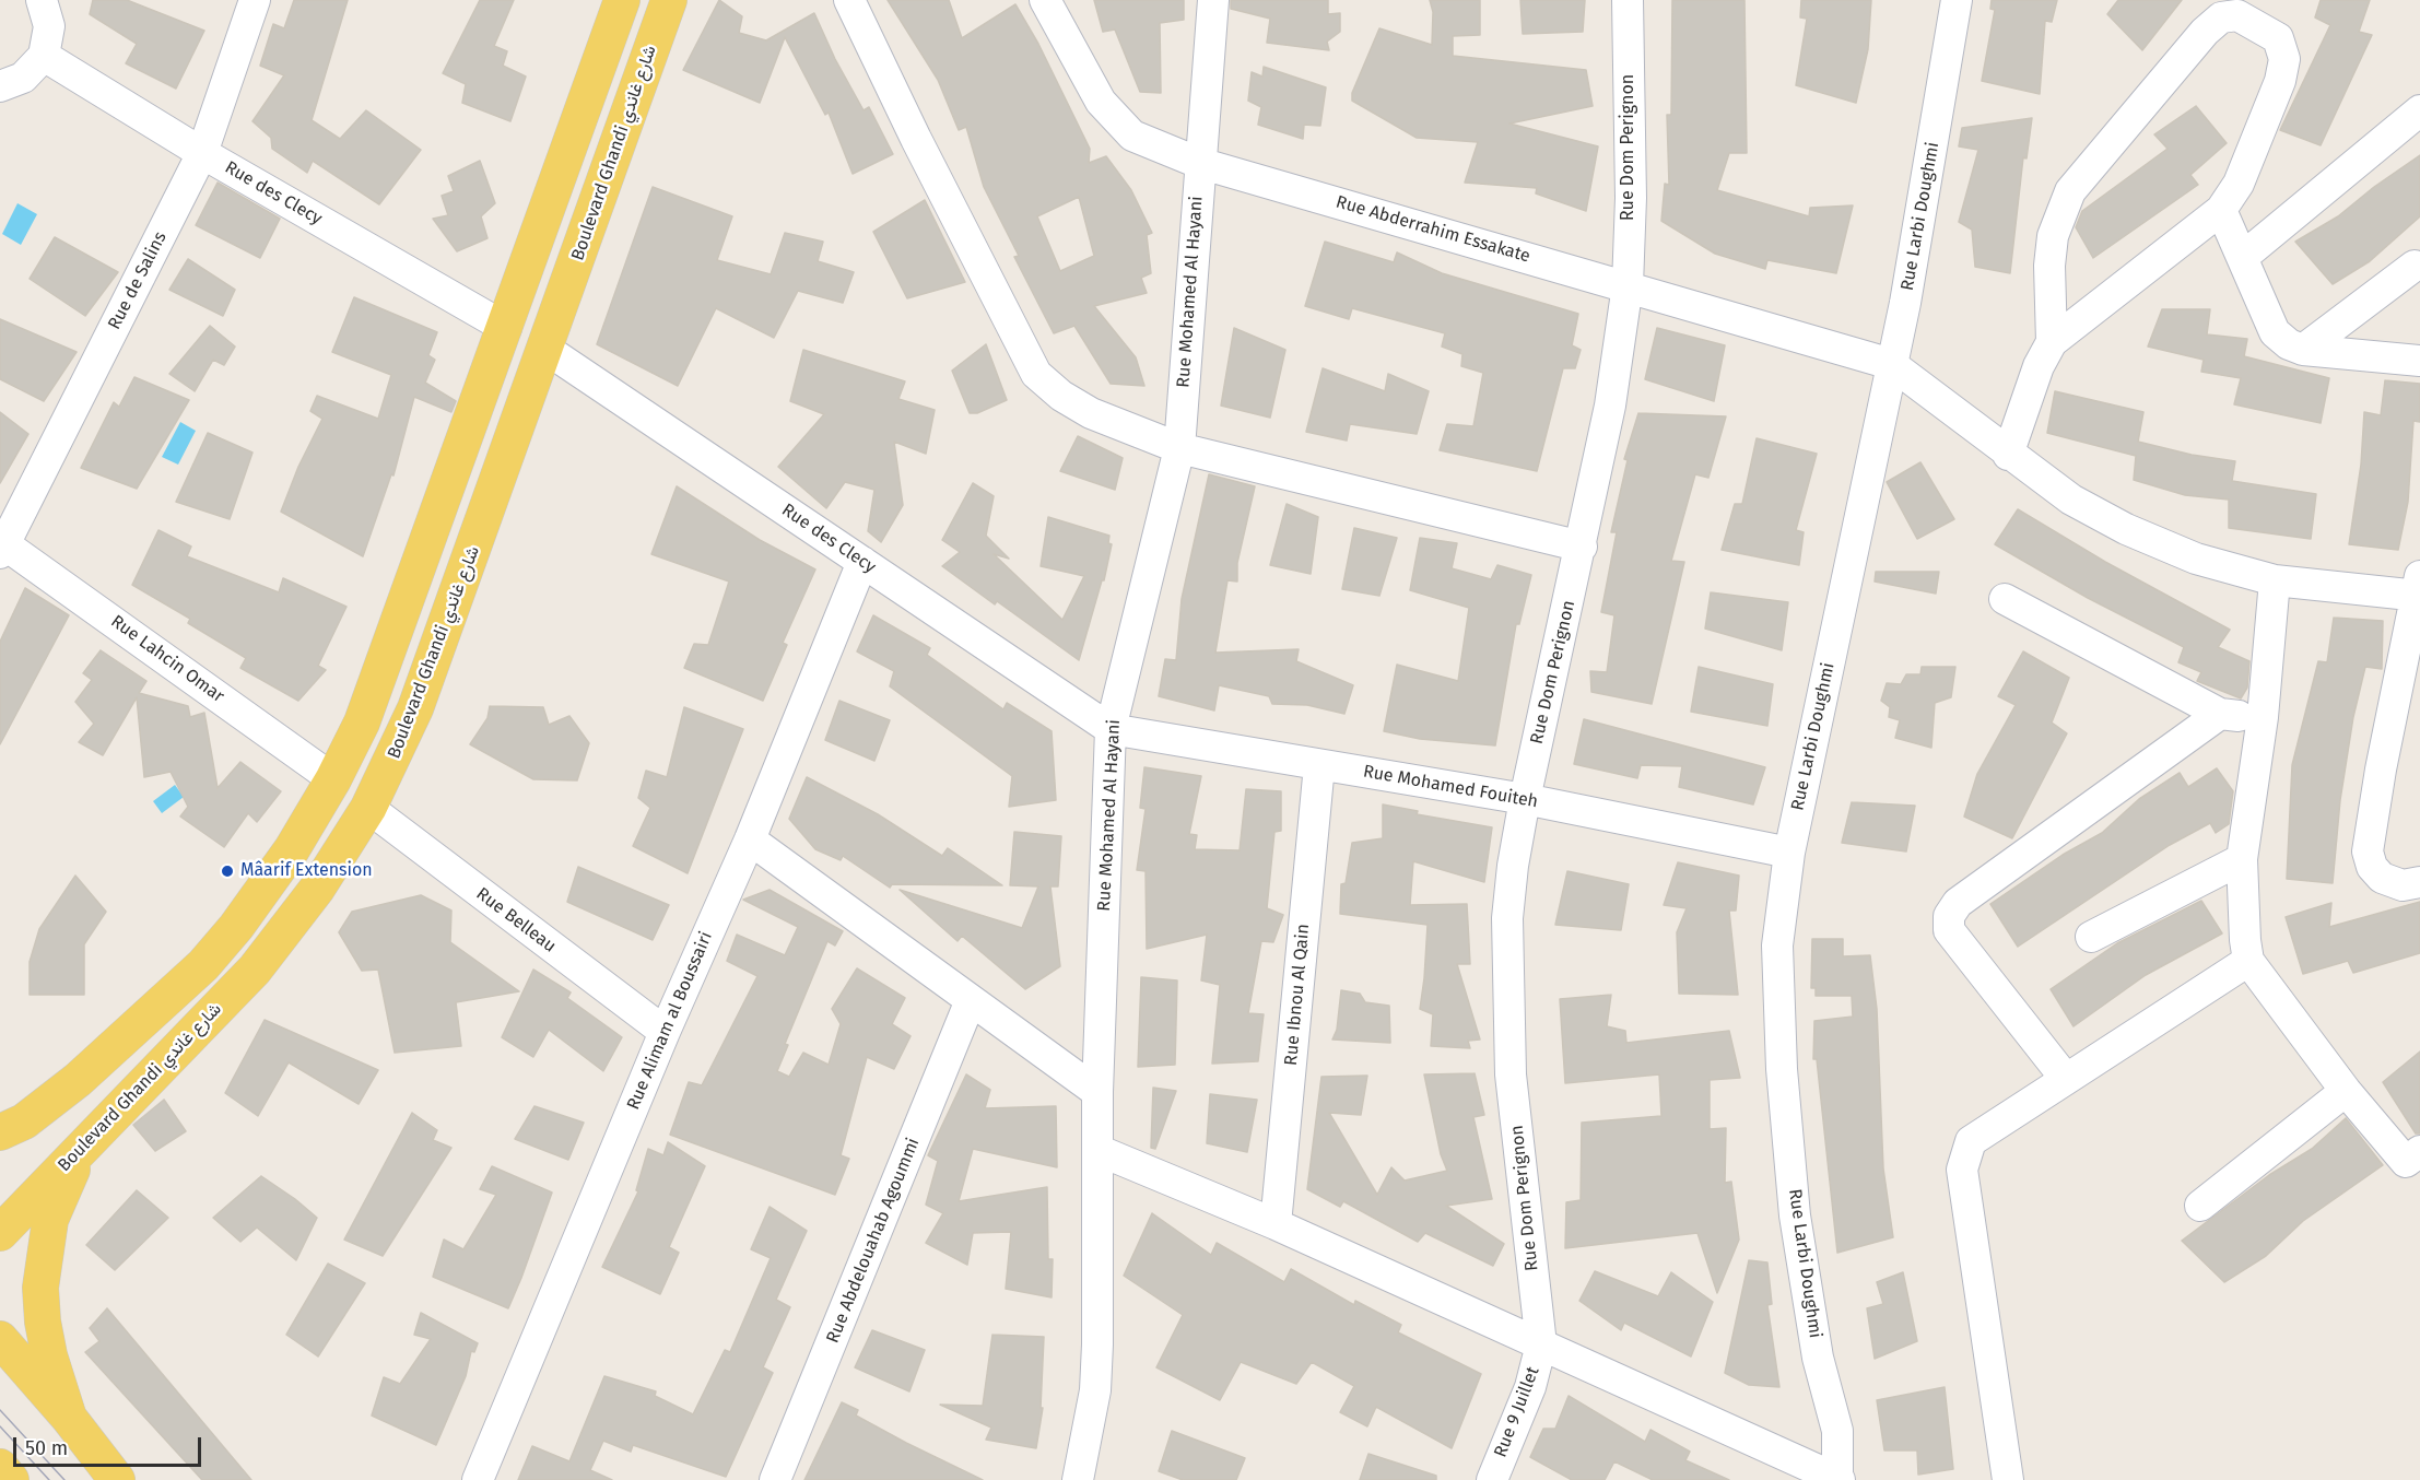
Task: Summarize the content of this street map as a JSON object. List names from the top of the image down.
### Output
{
  "streets": {
    "main road": ["Boulevard Ghandi شارع غاندي"],
    "street": [
      "Rue Dom Perignon",
      "Rue des Clecy",
      "Rue Larbi Doughmi",
      "Rue Abderrahim Essakate",
      "Rue de Salins",
      "Rue Mohamed Al Hayani",
      "Rue Lahcin Omar",
      "Rue Mohamed Fouiteh",
      "Rue Belleau",
      "Rue Ibnou Al Qain",
      "Rue Alimam al Boussairi",
      "Rue Abdelouahab Agoummi",
      "Rue 9 Juillet"
    ]
  },
  "crossings": [
    ["Rue Dom Perignon", "Rue Abderrahim Essakate"],
    ["Rue Dom Perignon", "Rue Mohamed Fouiteh"],
    ["Rue Dom Perignon", "Rue 9 Juillet"],
    ["Boulevard Ghandi شارع غاندي", "Rue des Clecy"],
    ["Boulevard Ghandi شارع غاندي", "Rue Belleau"],
    ["Rue des Clecy", "Rue de Salins"],
    ["Rue des Clecy", "Rue Mohamed Al Hayani"],
    ["Rue des Clecy", "Rue Mohamed Fouiteh"],
    ["Rue des Clecy", "Rue Alimam al Boussairi"],
    ["Rue Larbi Doughmi", "Rue Abderrahim Essakate"],
    ["Rue Larbi Doughmi", "Rue Mohamed Fouiteh"],
    ["Rue Abderrahim Essakate", "Rue Mohamed Al Hayani"],
    ["Rue de Salins", "Rue Lahcin Omar"],
    ["Rue Mohamed Al Hayani", "Rue Mohamed Fouiteh"],
    ["Rue Mohamed Fouiteh", "Rue Ibnou Al Qain"],
    ["Rue Belleau", "Rue Alimam al Boussairi"]
  ],
  "places": ["Mâarif Extension"],
  "scale_bar": "50 m"
}
